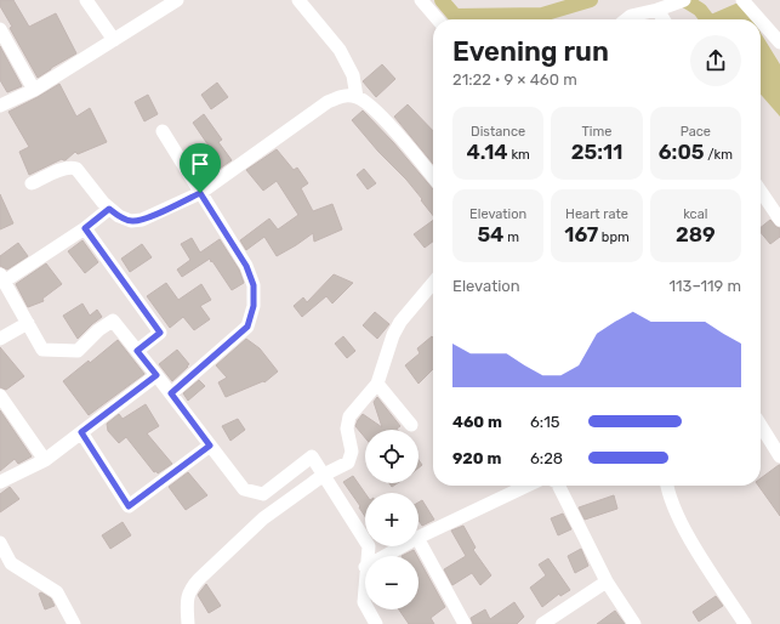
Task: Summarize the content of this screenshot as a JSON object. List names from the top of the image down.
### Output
{
  "page": {
    "heading": ["Evening run", "21:22 · 9 × 460 m"],
    "stats": [
      ["Distance", "4.14 km"],
      ["Time", "25:11"],
      ["Pace", "6:05 /km"],
      ["Elevation", "54 m"],
      ["Heart rate", "167 bpm"],
      ["kcal", "289"]
    ],
    "chart": ["Elevation", "113–119 m"],
    "list": [
      {
        "name": "460 m",
        "note": "6:15"
      },
      {
        "name": "920 m",
        "note": "6:28"
      }
    ],
    "map_buttons": ["+", "−"]
  }
}
